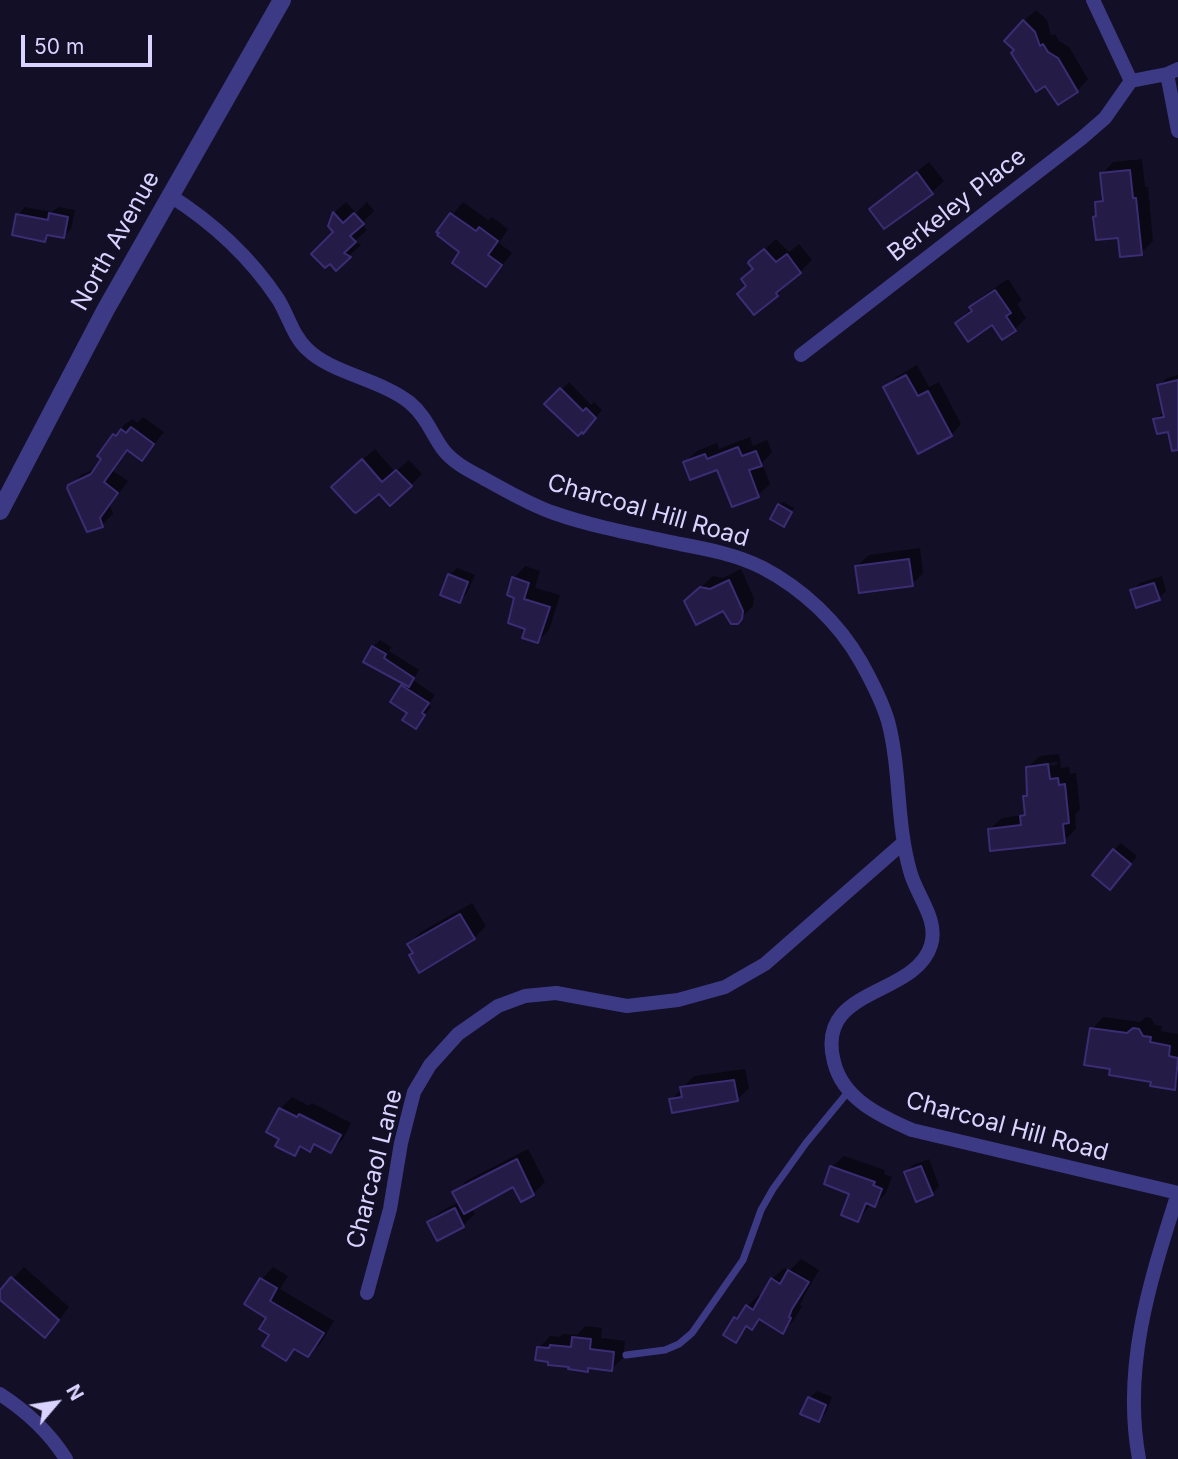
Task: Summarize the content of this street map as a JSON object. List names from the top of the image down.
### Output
{
  "streets": {
    "street": [
      "Berkeley Place",
      "North Avenue",
      "Charcoal Hill Road",
      "Charcaol Lane"
    ]
  },
  "crossings": [
    ["North Avenue", "Charcoal Hill Road"],
    ["Charcoal Hill Road", "Charcaol Lane"]
  ],
  "scale_bar": "50 m",
  "north": "top right"
}
